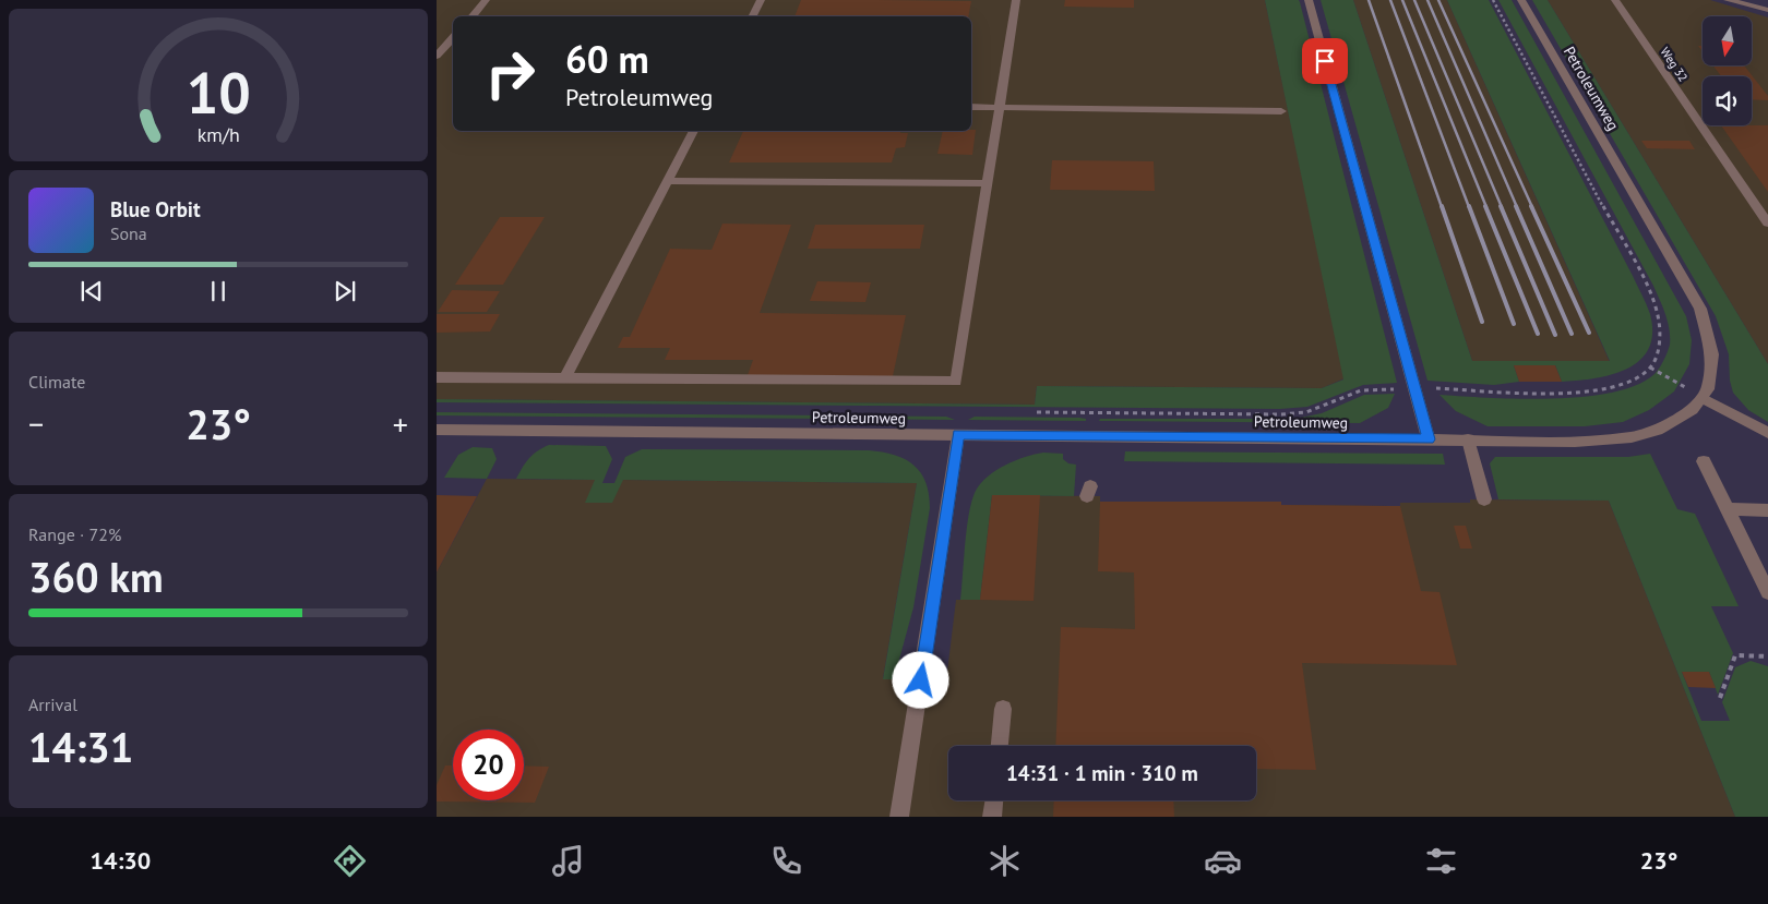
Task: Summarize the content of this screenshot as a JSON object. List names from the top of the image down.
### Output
{
  "streets": {
    "street": ["Weg 32", "Petroleumweg"]
  },
  "north": "bottom",
  "page": {
    "turn": ["60 m", "Petroleumweg"],
    "song": ["Blue Orbit", "Sona"],
    "tile": [
      "Climate",
      ["Range · 72%", "360 km"],
      ["Arrival", "14:31"]
    ],
    "heat": ["−", "23°", "+"],
    "limit": "20",
    "trip": "14:31 · 1 min · 310 m",
    "tabs": ["14:30", "23°"],
    "gauge": ["10", "km/h"]
  }
}
